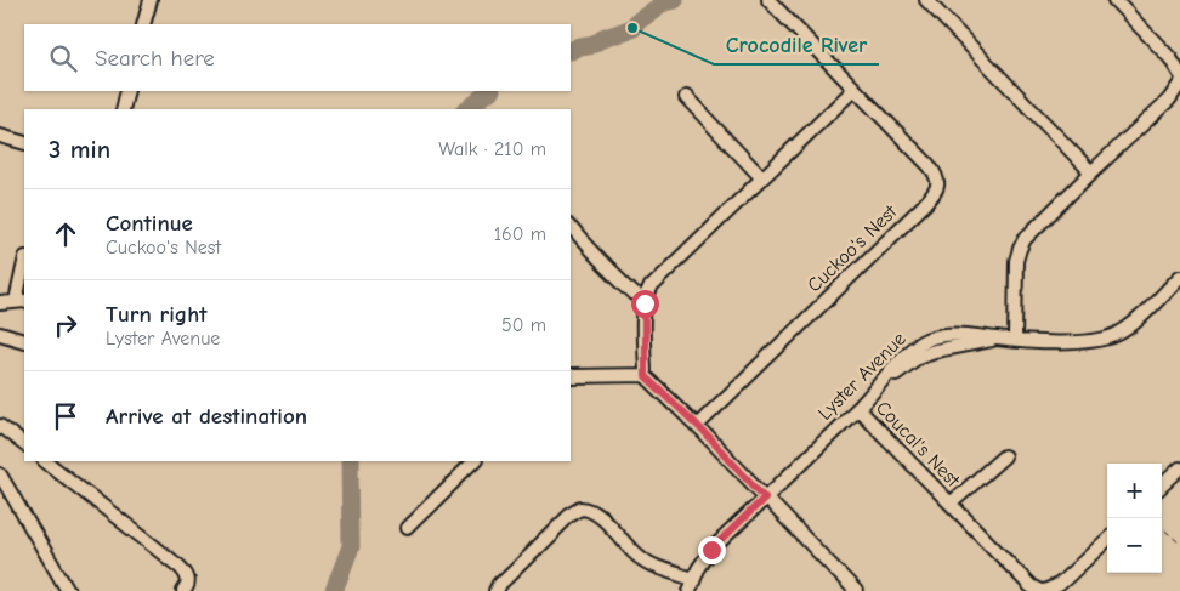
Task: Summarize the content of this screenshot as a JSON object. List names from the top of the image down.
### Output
{
  "streets": {
    "street": ["Cuckoo's Nest", "Lyster Avenue", "Coucal's Nest"]
  },
  "crossings": [
    ["Lyster Avenue", "Coucal's Nest"]
  ],
  "places": ["Crocodile River"],
  "page": {
    "search": "Search here",
    "heading": ["3 min", "Walk · 210 m"],
    "list": [
      ["Continue", "Cuckoo's Nest", "160 m"],
      ["Turn right", "Lyster Avenue", "50 m"],
      "Arrive at destination"
    ],
    "map_buttons": ["+", "−"]
  }
}
